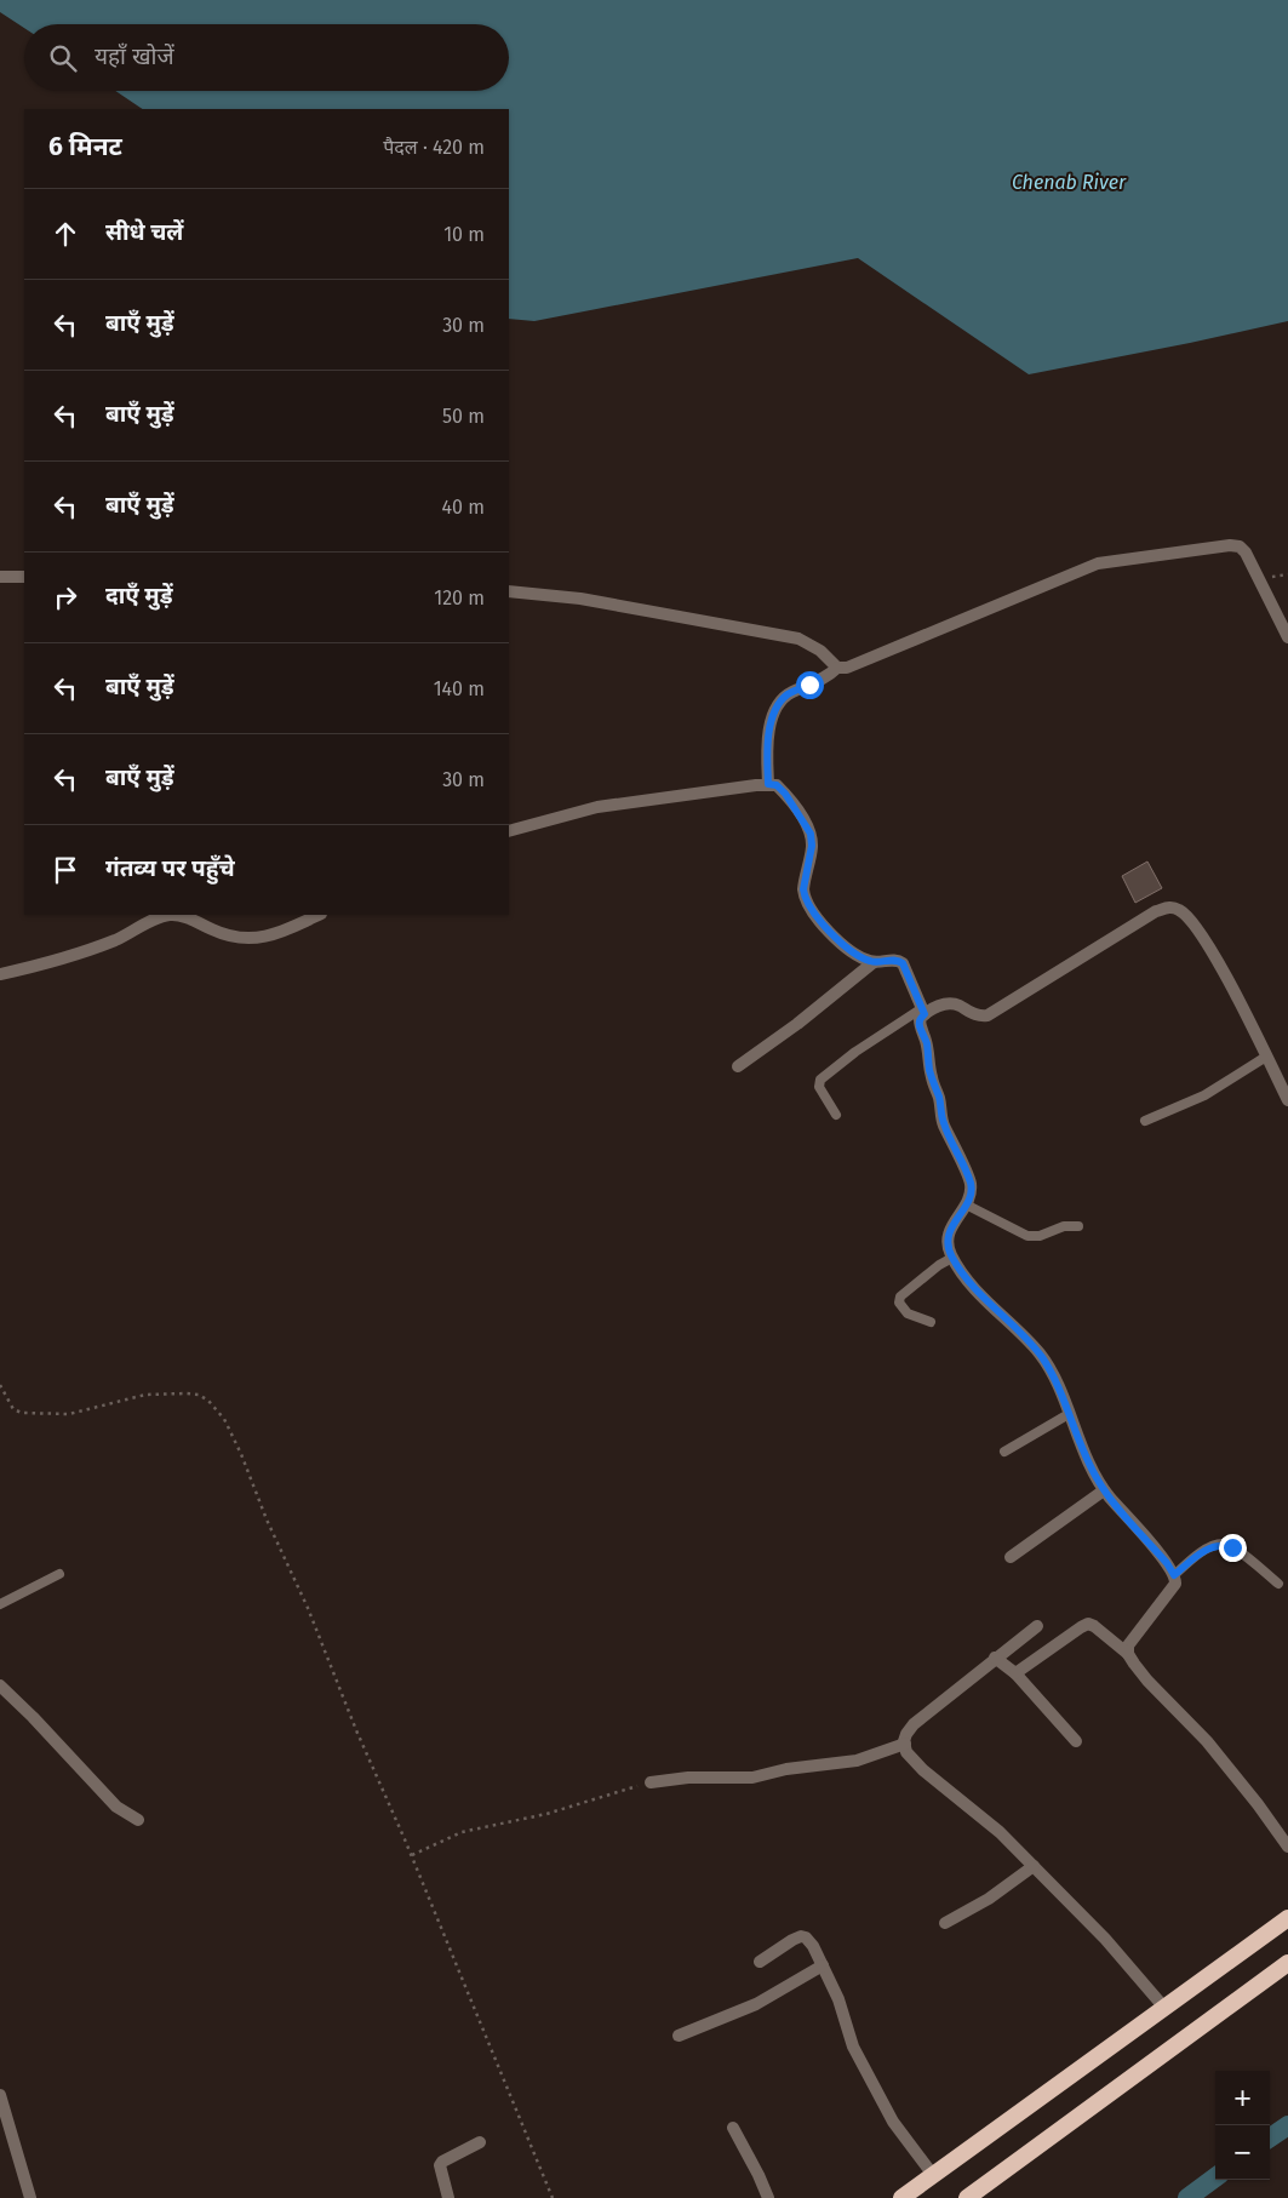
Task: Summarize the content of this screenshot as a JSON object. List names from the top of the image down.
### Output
{
  "water": ["Chenab River"],
  "page": {
    "search": "यहाँ खोजें",
    "heading": ["6 मिनट", "पैदल · 420 m"],
    "list": [
      ["सीधे चलें", "10 m"],
      ["बाएँ मुड़ें", "30 m"],
      ["बाएँ मुड़ें", "50 m"],
      ["बाएँ मुड़ें", "40 m"],
      ["दाएँ मुड़ें", "120 m"],
      ["बाएँ मुड़ें", "140 m"],
      ["बाएँ मुड़ें", "30 m"],
      "गंतव्य पर पहुँचे"
    ],
    "map_buttons": ["+", "−"]
  }
}
